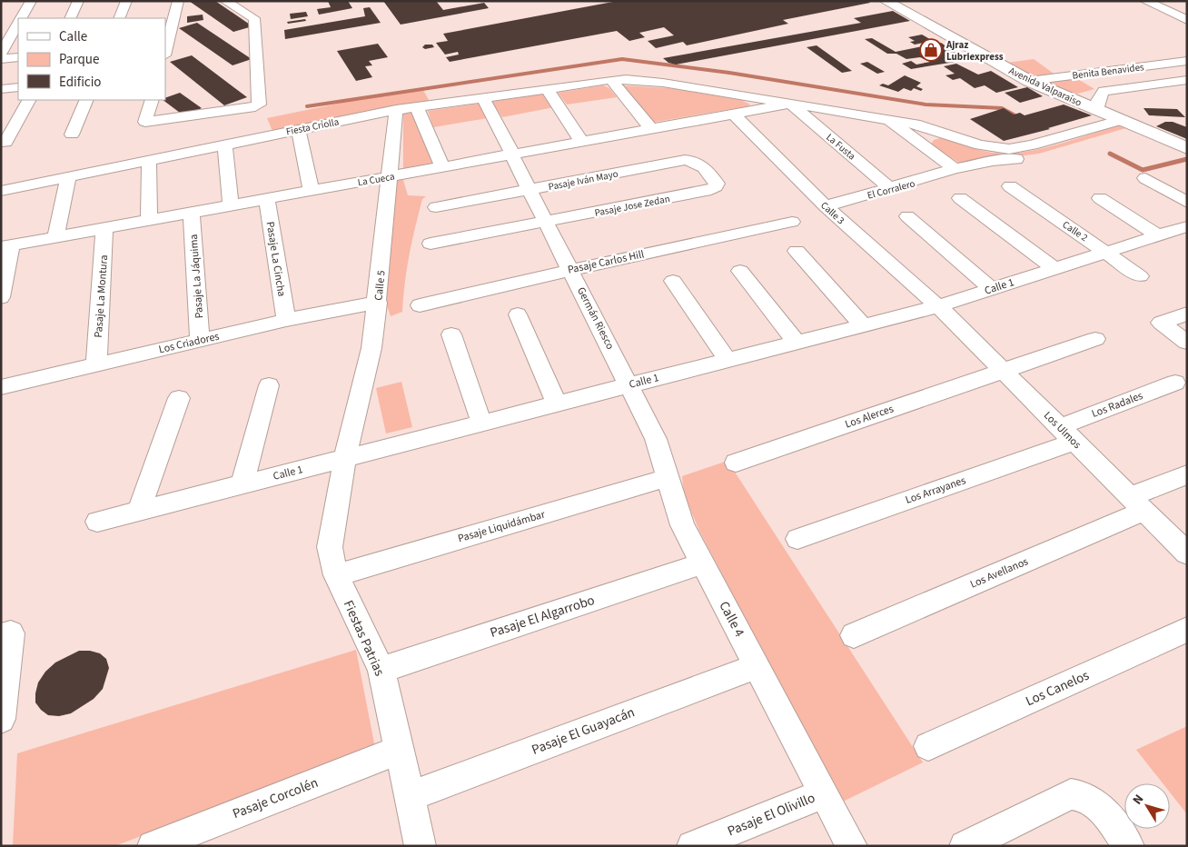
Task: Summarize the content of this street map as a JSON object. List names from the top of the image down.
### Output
{
  "streets": {
    "main road": ["Avenida Valparaíso"],
    "street": [
      "Benita Benavides",
      "Fiesta Criolla",
      "La Fusta",
      "La Cueca",
      "Pasaje Iván Mayo",
      "El Corralero",
      "Pasaje Jose Zedan",
      "Calle 3",
      "Calle 2",
      "Pasaje La Cincha",
      "Pasaje Carlos Hill",
      "Pasaje La Jáquima",
      "Calle 5",
      "Calle 1",
      "Pasaje La Montura",
      "Germán Riesco",
      "Los Criadores",
      "Los Radales",
      "Los Alerces",
      "Los Ulmos",
      "Los Arrayanes",
      "Pasaje Liquidámbar",
      "Los Avellanos",
      "Pasaje El Algarrobo",
      "Calle 4",
      "Fiestas Patrias",
      "Los Canelos",
      "Pasaje El Guayacán",
      "Pasaje Corcolén",
      "Pasaje El Olivillo"
    ]
  },
  "crossings": [
    ["Benita Benavides", "Avenida Valparaíso"],
    ["Avenida Valparaíso", "El Corralero"],
    ["Fiesta Criolla", "La Cueca"],
    ["Fiesta Criolla", "Calle 5"],
    ["Fiesta Criolla", "Germán Riesco"],
    ["La Fusta", "La Cueca"],
    ["La Fusta", "El Corralero"],
    ["La Cueca", "Calle 3"],
    ["La Cueca", "Pasaje La Cincha"],
    ["La Cueca", "Pasaje La Jáquima"],
    ["La Cueca", "Calle 5"],
    ["La Cueca", "Pasaje La Montura"],
    ["La Cueca", "Germán Riesco"],
    ["Pasaje Iván Mayo", "Pasaje Jose Zedan"],
    ["Pasaje Iván Mayo", "Germán Riesco"],
    ["El Corralero", "Calle 3"],
    ["Pasaje Jose Zedan", "Germán Riesco"],
    ["Calle 3", "Calle 1"],
    ["Calle 3", "Los Ulmos"],
    ["Calle 2", "Calle 1"],
    ["Pasaje La Cincha", "Los Criadores"],
    ["Pasaje Carlos Hill", "Germán Riesco"],
    ["Pasaje La Jáquima", "Los Criadores"],
    ["Calle 5", "Calle 1"],
    ["Calle 5", "Los Criadores"],
    ["Calle 5", "Fiestas Patrias"],
    ["Calle 1", "Germán Riesco"],
    ["Calle 1", "Los Ulmos"],
    ["Calle 1", "Calle 4"],
    ["Calle 1", "Fiestas Patrias"],
    ["Pasaje La Montura", "Los Criadores"],
    ["Germán Riesco", "Calle 4"],
    ["Los Radales", "Los Ulmos"],
    ["Los Radales", "Los Arrayanes"],
    ["Los Alerces", "Los Ulmos"],
    ["Los Ulmos", "Los Arrayanes"],
    ["Los Ulmos", "Los Avellanos"],
    ["Pasaje Liquidámbar", "Calle 4"],
    ["Pasaje Liquidámbar", "Fiestas Patrias"],
    ["Pasaje El Algarrobo", "Calle 4"],
    ["Pasaje El Algarrobo", "Fiestas Patrias"],
    ["Calle 4", "Pasaje El Guayacán"],
    ["Calle 4", "Pasaje El Olivillo"],
    ["Fiestas Patrias", "Pasaje El Guayacán"],
    ["Fiestas Patrias", "Pasaje Corcolén"]
  ],
  "places": {
    "shop": ["Ajraz Lubriexpress"]
  },
  "legend": ["Calle", "Parque", "Edificio"],
  "north": "top left"
}
